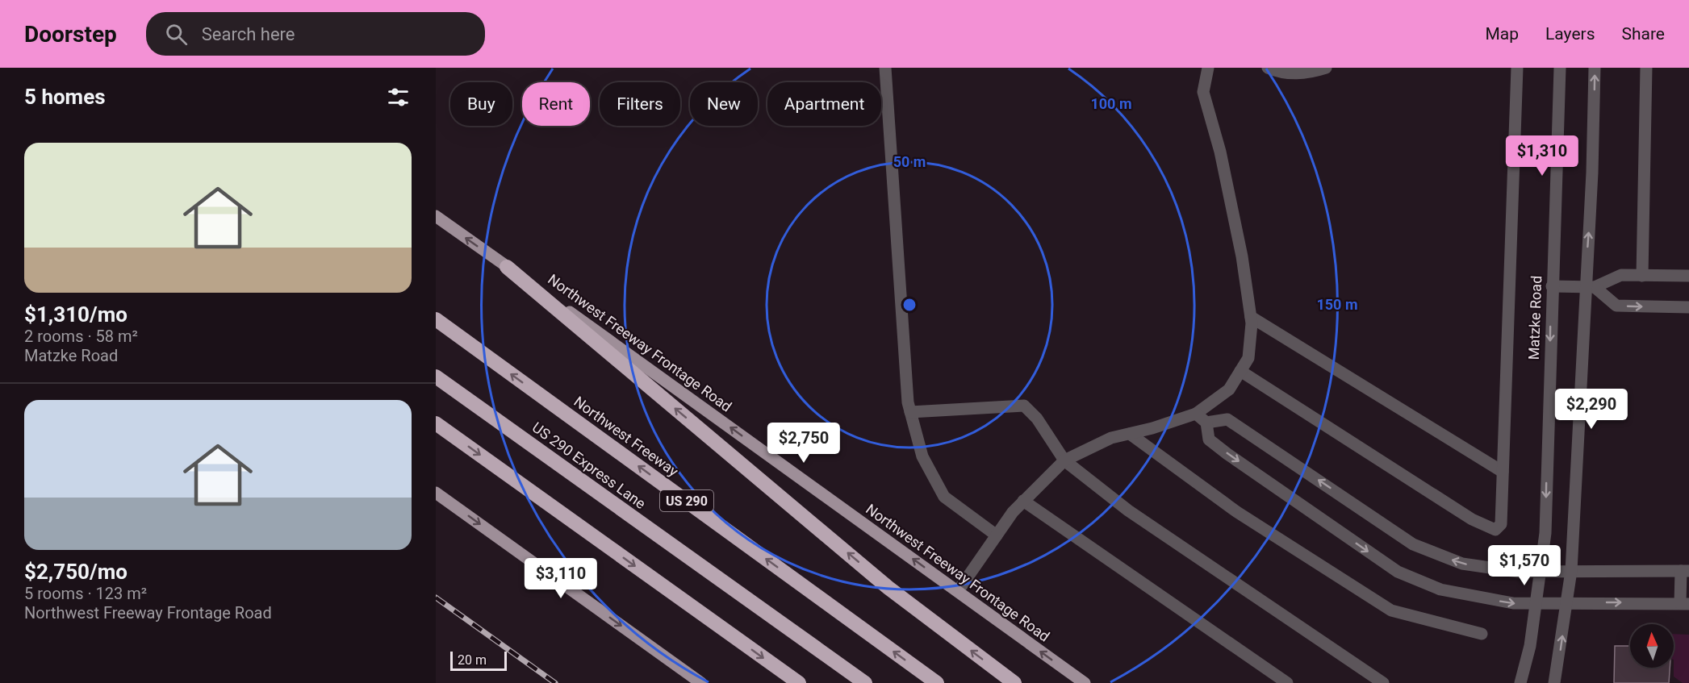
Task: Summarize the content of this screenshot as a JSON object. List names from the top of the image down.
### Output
{
  "streets": {
    "highway": ["Northwest Freeway", "US 290 Express Lane", "US 290"],
    "main road": ["Northwest Freeway Frontage Road"],
    "street": ["Matzke Road"]
  },
  "one_way": ["Northwest Freeway Frontage Road"],
  "scale_bar": "20 m",
  "north": "top",
  "page": {
    "header": "Doorstep",
    "search": "Search here",
    "nav": ["Map", "Layers", "Share"],
    "heading": "5 homes",
    "chip": [
      "Buy",
      "Rent",
      "Filters",
      "New",
      "Apartment"
    ],
    "list": [
      {
        "name": "$1,310/mo",
        "note": "2 rooms · 58 m² · Matzke Road"
      },
      {
        "name": "$2,750/mo",
        "note": "5 rooms · 123 m² · Northwest Freeway Frontage Road"
      }
    ],
    "price": [
      "$1,310",
      "$2,290",
      "$2,750",
      "$1,570",
      "$3,110"
    ],
    "scale": "20 m"
  },
  "rings": ["100 m", "50 m", "150 m"]
}
